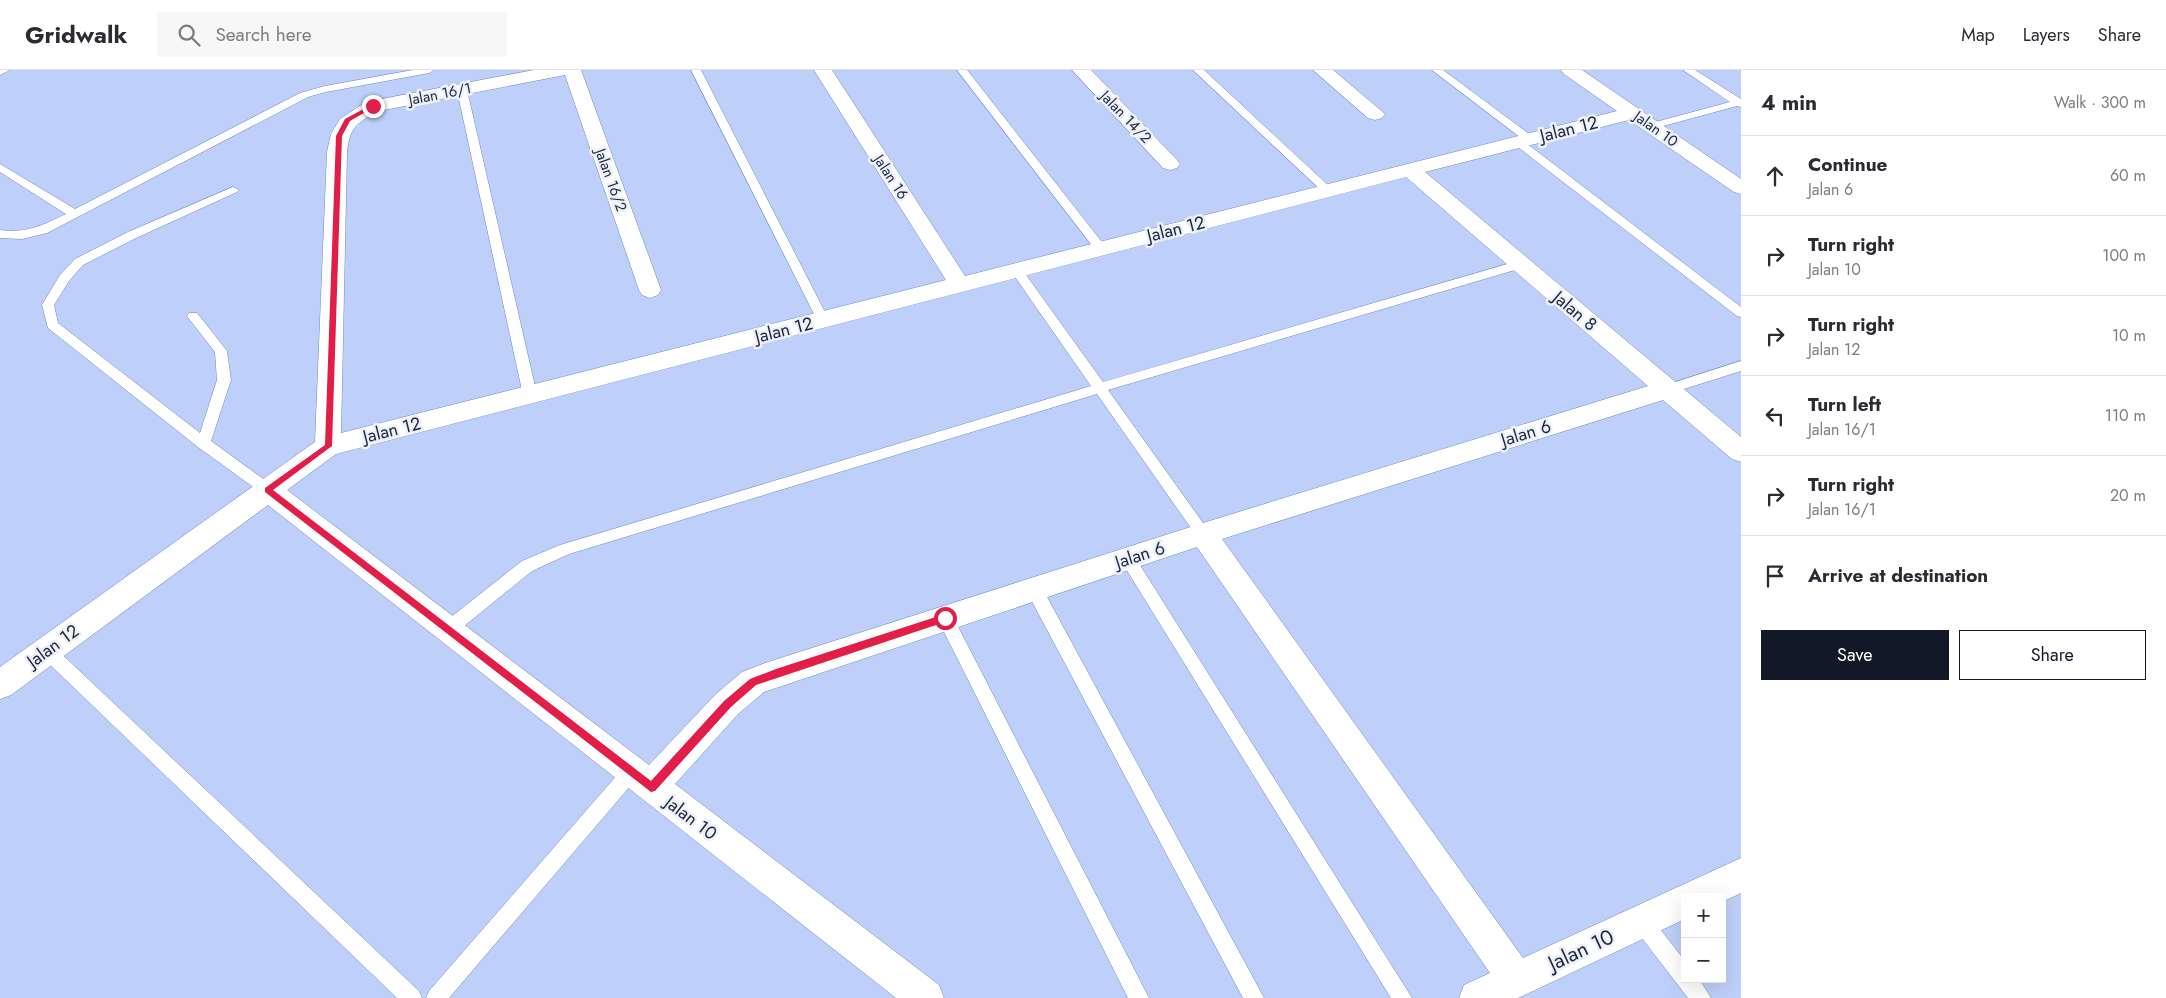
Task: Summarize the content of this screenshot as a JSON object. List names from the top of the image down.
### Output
{
  "streets": {
    "street": [
      "Jalan 16/1",
      "Jalan 14/2",
      "Jalan 12",
      "Jalan 10",
      "Jalan 16",
      "Jalan 16/2",
      "Jalan 8",
      "Jalan 6"
    ]
  },
  "crossings": [
    ["Jalan 16/1", "Jalan 12"],
    ["Jalan 12", "Jalan 10"],
    ["Jalan 12", "Jalan 16"],
    ["Jalan 12", "Jalan 8"],
    ["Jalan 10", "Jalan 6"],
    ["Jalan 8", "Jalan 6"]
  ],
  "page": {
    "header": "Gridwalk",
    "search": "Search here",
    "nav": ["Map", "Layers", "Share"],
    "heading": ["4 min", "Walk · 300 m"],
    "list": [
      ["Continue", "Jalan 6", "60 m"],
      ["Turn right", "Jalan 10", "100 m"],
      ["Turn right", "Jalan 12", "10 m"],
      ["Turn left", "Jalan 16/1", "110 m"],
      ["Turn right", "Jalan 16/1", "20 m"],
      "Arrive at destination"
    ],
    "buttons": ["Save", "Share"],
    "map_buttons": ["+", "−"]
  }
}
